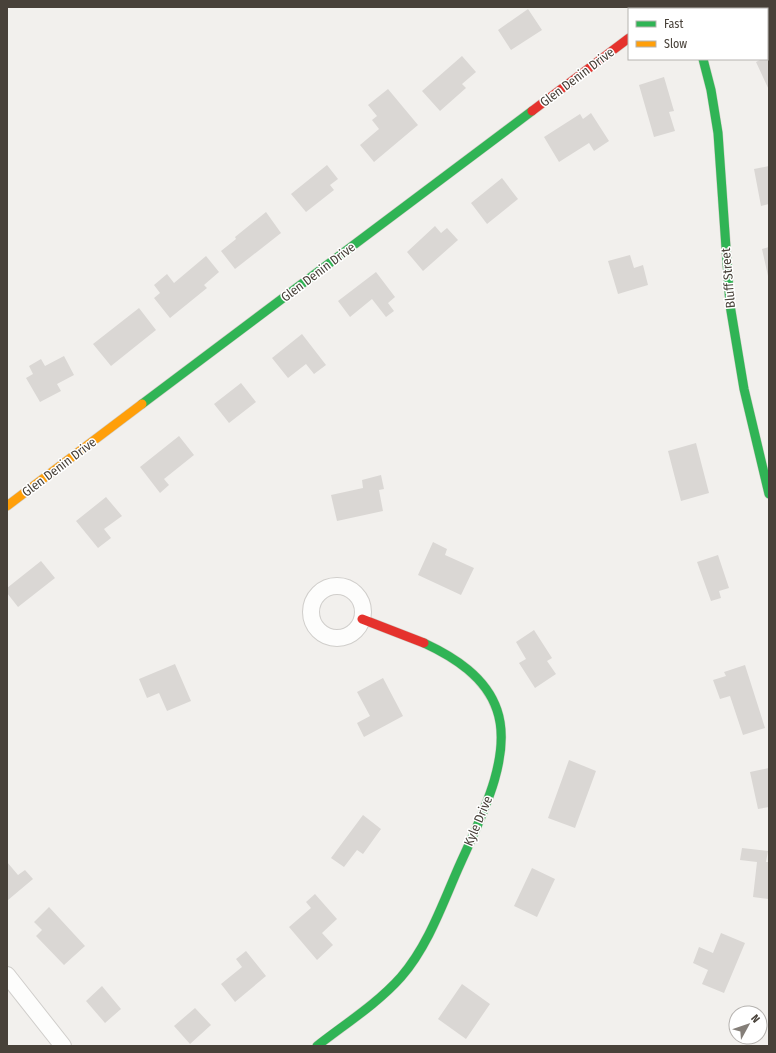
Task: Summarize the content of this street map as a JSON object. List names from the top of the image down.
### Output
{
  "streets": {
    "street": ["Glen Denin Drive", "Bluff Street", "Kyle Drive"]
  },
  "legend": ["Fast", "Slow"],
  "north": "top right"
}
